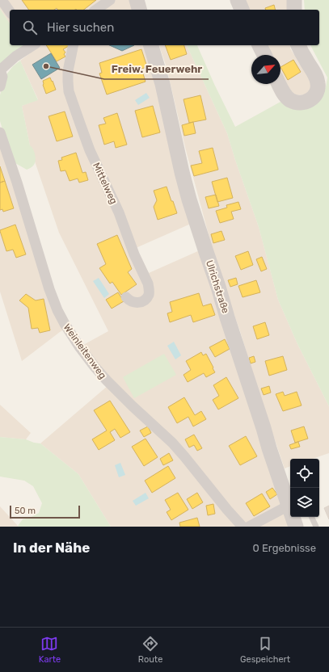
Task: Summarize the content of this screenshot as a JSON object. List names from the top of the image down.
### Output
{
  "streets": {
    "street": ["Mittelweg", "Ulrichstraße", "Weinleitenweg"]
  },
  "places": ["Freiw. Feuerwehr"],
  "scale_bar": "50 m",
  "north": "top right",
  "page": {
    "search": "Hier suchen",
    "scale": "50 m",
    "heading": ["In der Nähe", "0 Ergebnisse"],
    "nav": ["Karte", "Route", "Gespeichert"]
  }
}
